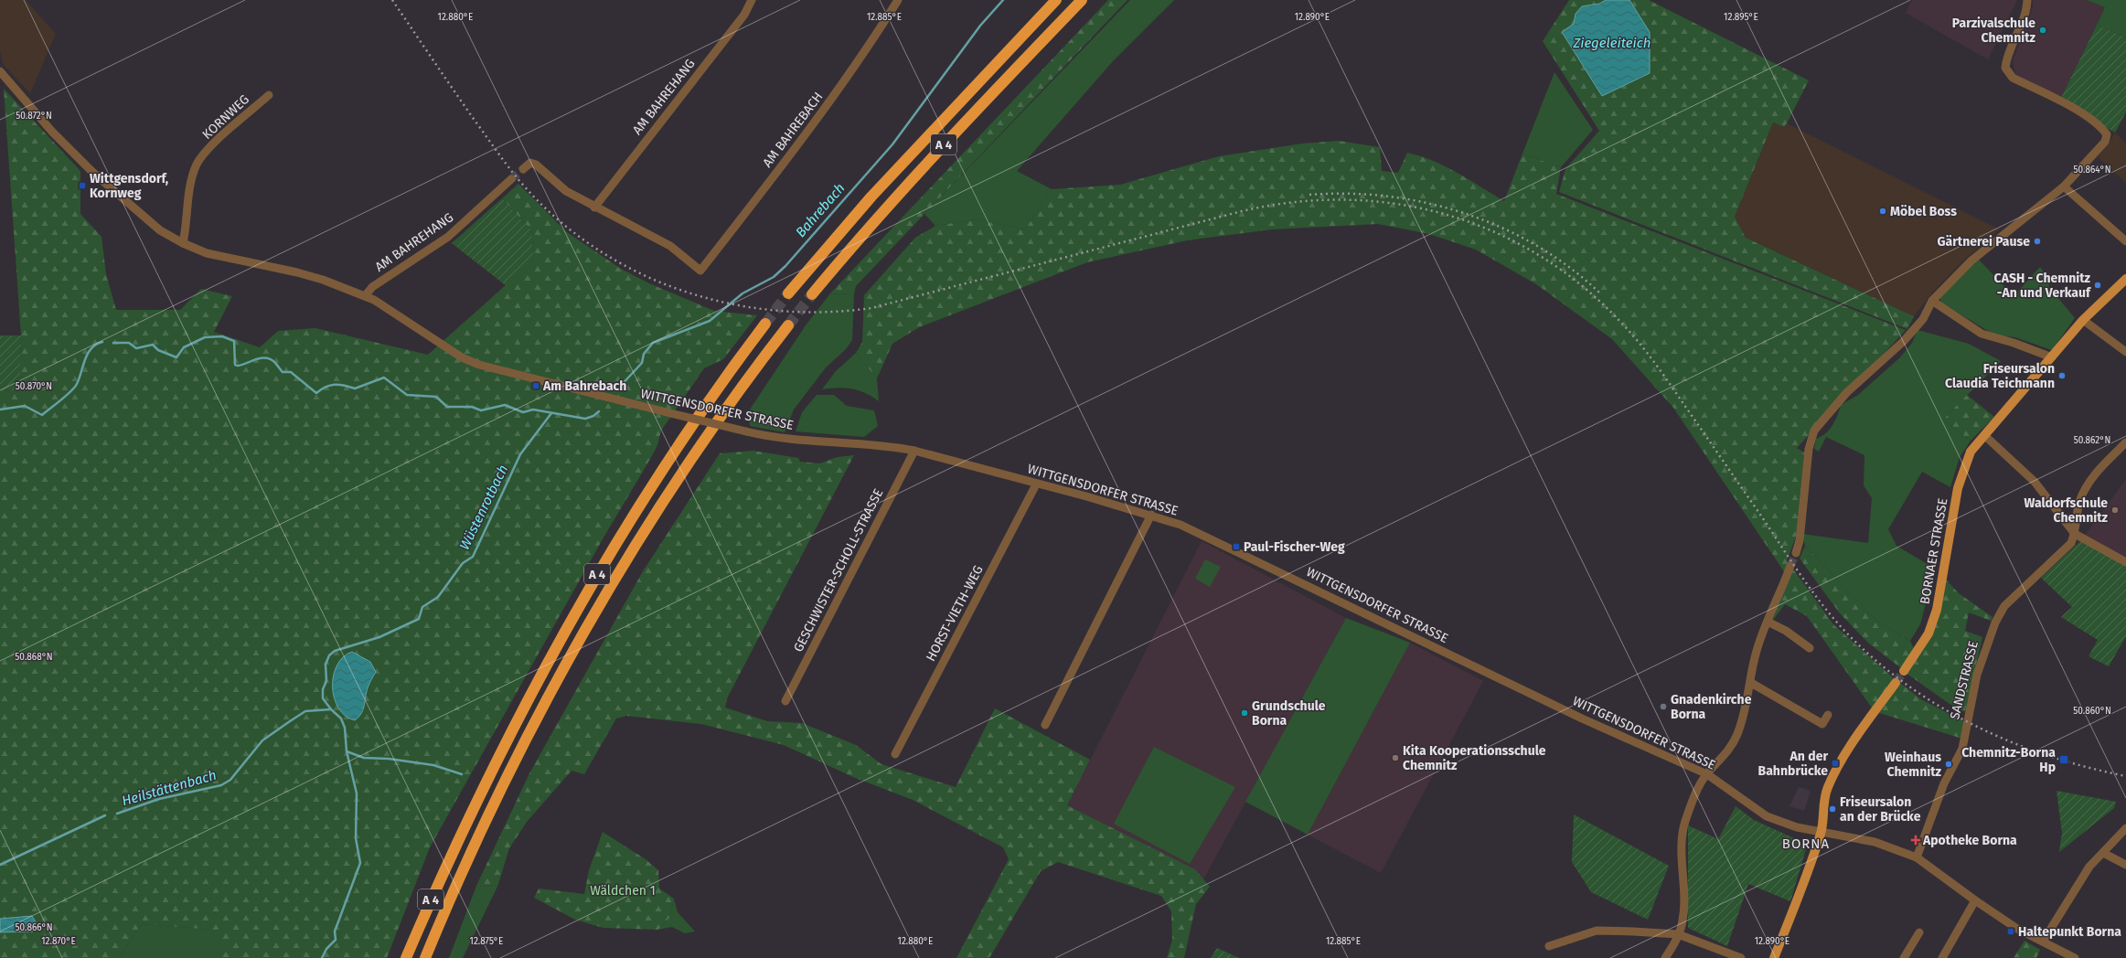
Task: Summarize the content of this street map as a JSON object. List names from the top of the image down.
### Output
{
  "streets": {
    "highway": ["A 4"],
    "main road": ["BORNAER STRASSE"],
    "street": [
      "AM BAHREHANG",
      "KORNWEG",
      "AM BAHREBACH",
      "WITTGENSDORFER STRASSE",
      "GESCHWISTER-SCHOLL-STRASSE",
      "HORST-VIETH-WEG",
      "SANDSTRASSE"
    ]
  },
  "crossings": [
    ["AM BAHREHANG", "AM BAHREBACH"],
    ["AM BAHREHANG", "WITTGENSDORFER STRASSE"],
    ["KORNWEG", "WITTGENSDORFER STRASSE"],
    ["WITTGENSDORFER STRASSE", "GESCHWISTER-SCHOLL-STRASSE"],
    ["WITTGENSDORFER STRASSE", "HORST-VIETH-WEG"],
    ["WITTGENSDORFER STRASSE", "SANDSTRASSE"]
  ],
  "districts": ["BORNA"],
  "water": [
    "Ziegeleiteich",
    "Bahrebach",
    "Wüstenrotbach",
    "Heilstättenbach"
  ],
  "parks": ["Wäldchen 1"],
  "places": {
    "other": [
      "Parzivalschule Chemnitz",
      "Möbel Boss",
      "Gärtnerei Pause",
      "CASH - Chemnitz -An und Verkauf",
      "Friseursalon Claudia Teichmann",
      "Waldorfschule Chemnitz",
      "Gnadenkirche Borna",
      "Grundschule Borna",
      "Kita Kooperationsschule Chemnitz",
      "Weinhaus Chemnitz",
      "Friseursalon an der Brücke"
    ],
    "transit": [
      "Wittgensdorf, Kornweg",
      "Am Bahrebach",
      "Paul-Fischer-Weg",
      "Chemnitz-Borna Hp",
      "An der Bahnbrücke",
      "Haltepunkt Borna"
    ],
    "health": ["Apotheke Borna"]
  },
  "coordinates": [
    "12.895°E",
    "12.880°E",
    "12.885°E",
    "12.890°E",
    "50.872°N",
    "50.864°N",
    "50.870°N",
    "50.862°N",
    "50.868°N",
    "50.860°N",
    "50.866°N",
    "12.870°E",
    "12.875°E"
  ]
}
